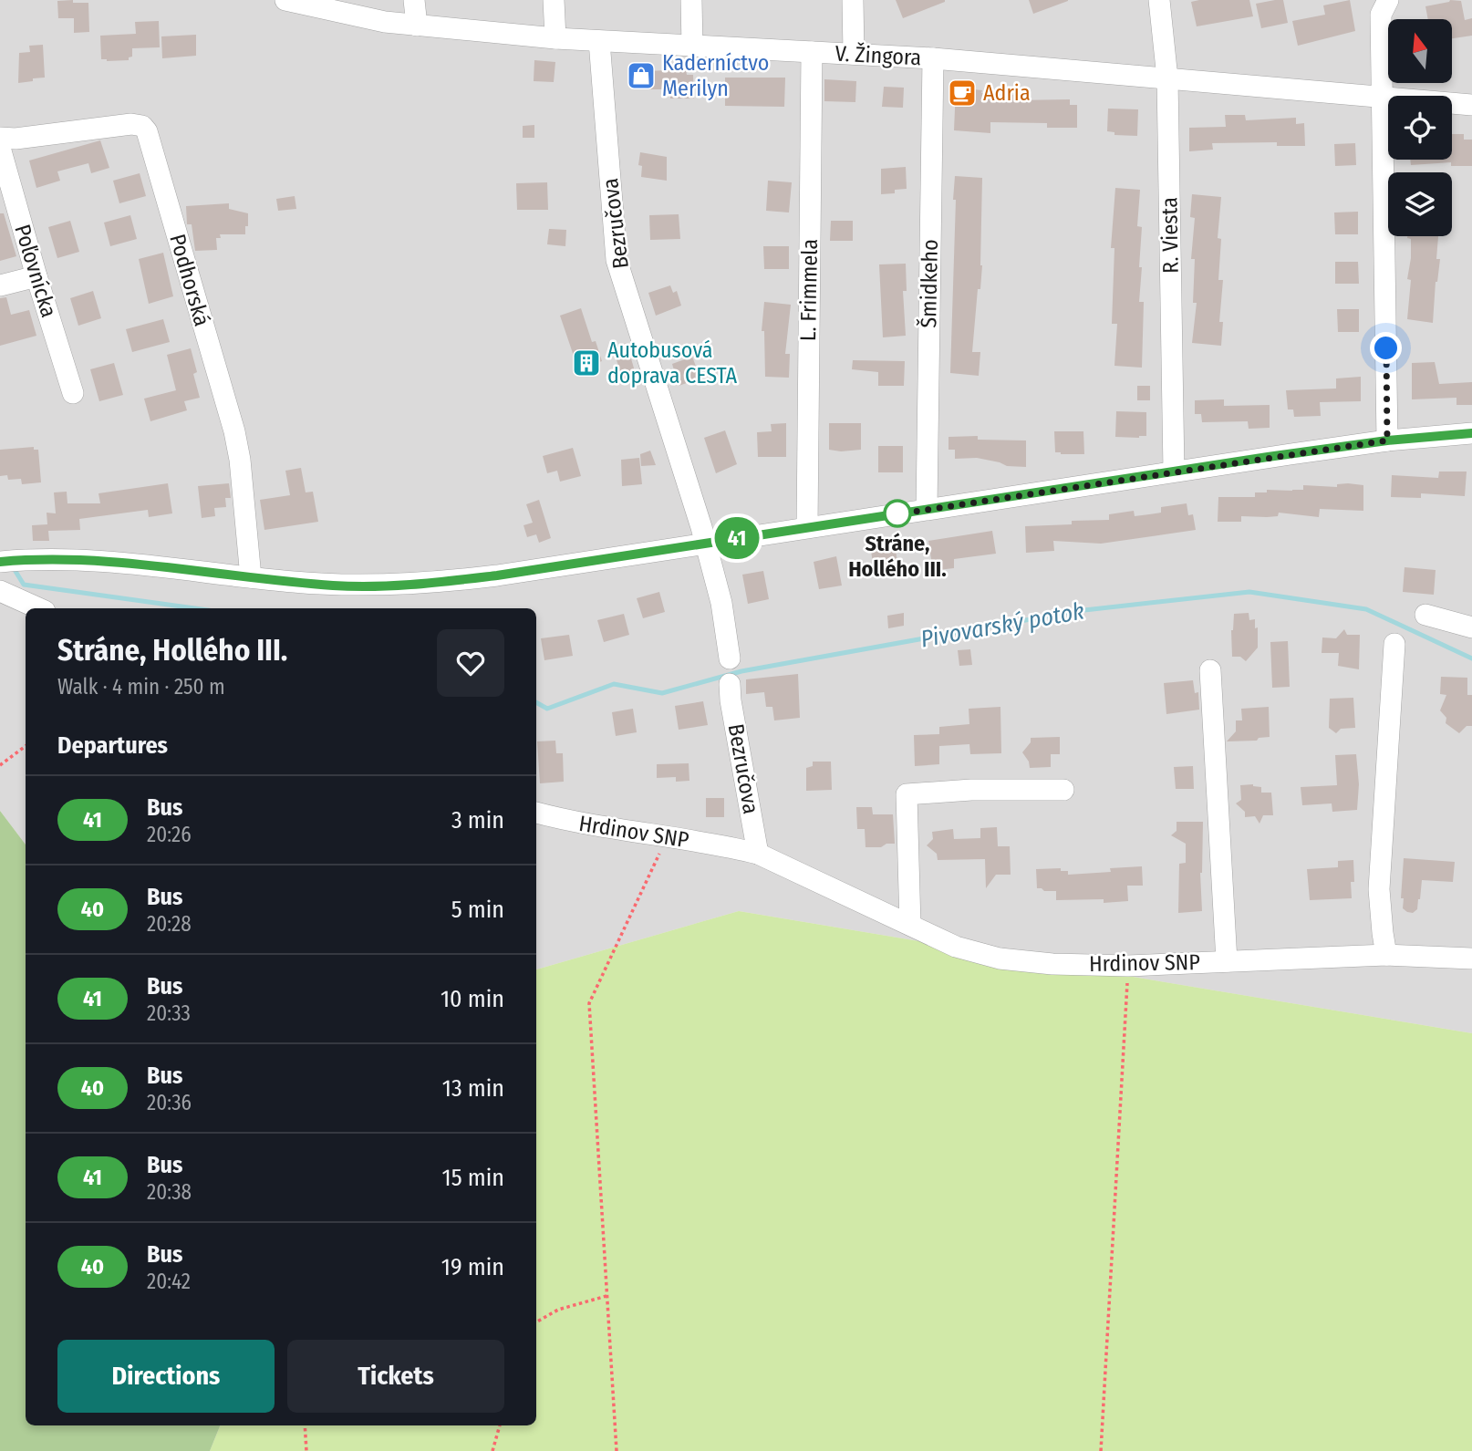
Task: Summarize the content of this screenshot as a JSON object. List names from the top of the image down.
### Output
{
  "streets": {
    "street": [
      "V. Žingora",
      "Bezručova",
      "R. Viesta",
      "Poľovnícka",
      "Podhorská",
      "Šmidkeho",
      "L. Frimmela",
      "Hrdinov SNP"
    ]
  },
  "crossings": [
    ["V. Žingora", "Bezručova"],
    ["V. Žingora", "R. Viesta"],
    ["V. Žingora", "Šmidkeho"],
    ["V. Žingora", "L. Frimmela"],
    ["Bezručova", "Hrdinov SNP"]
  ],
  "water": ["Pivovarský potok"],
  "places": {
    "shop": ["Kaderníctvo Merilyn"],
    "cafe": ["Adria"],
    "building": ["Autobusová doprava CESTA"],
    "other": ["Stráne, Hollého III."]
  },
  "lines": ["bus line 41"],
  "north": "top",
  "page": {
    "on_map": "41",
    "heading": [
      ["Stráne, Hollého III.", "Walk · 4 min · 250 m"],
      "Departures"
    ],
    "list": [
      {
        "mark": "41",
        "name": "Bus",
        "note": "20:26",
        "value": "3 min"
      },
      {
        "mark": "40",
        "name": "Bus",
        "note": "20:28",
        "value": "5 min"
      },
      {
        "mark": "41",
        "name": "Bus",
        "note": "20:33",
        "value": "10 min"
      },
      {
        "mark": "40",
        "name": "Bus",
        "note": "20:36",
        "value": "13 min"
      },
      {
        "mark": "41",
        "name": "Bus",
        "note": "20:38",
        "value": "15 min"
      },
      {
        "mark": "40",
        "name": "Bus",
        "note": "20:42",
        "value": "19 min"
      }
    ],
    "buttons": ["Directions", "Tickets"]
  }
}
